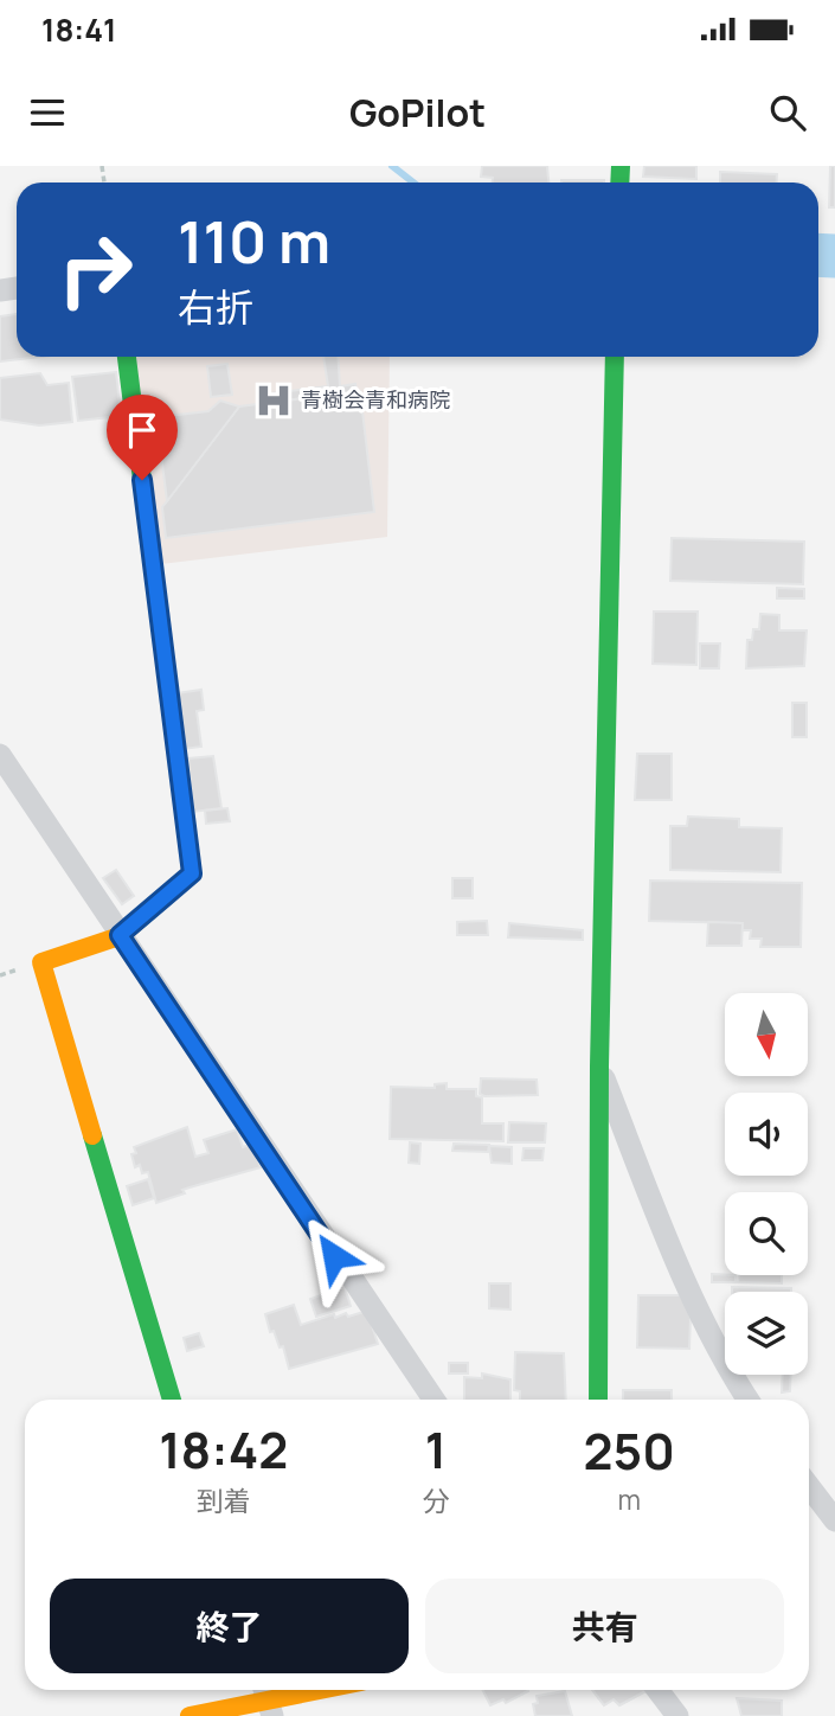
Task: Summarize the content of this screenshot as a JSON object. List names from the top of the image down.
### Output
{
  "places": {
    "hospital": ["青樹会青和病院"]
  },
  "north": "bottom",
  "page": {
    "status": "18:41",
    "header": "GoPilot",
    "turn": ["110 m", "右折"],
    "eta": [
      "18:42",
      "到着",
      "1",
      "分",
      "250",
      "m"
    ],
    "buttons": ["終了", "共有"]
  }
}
